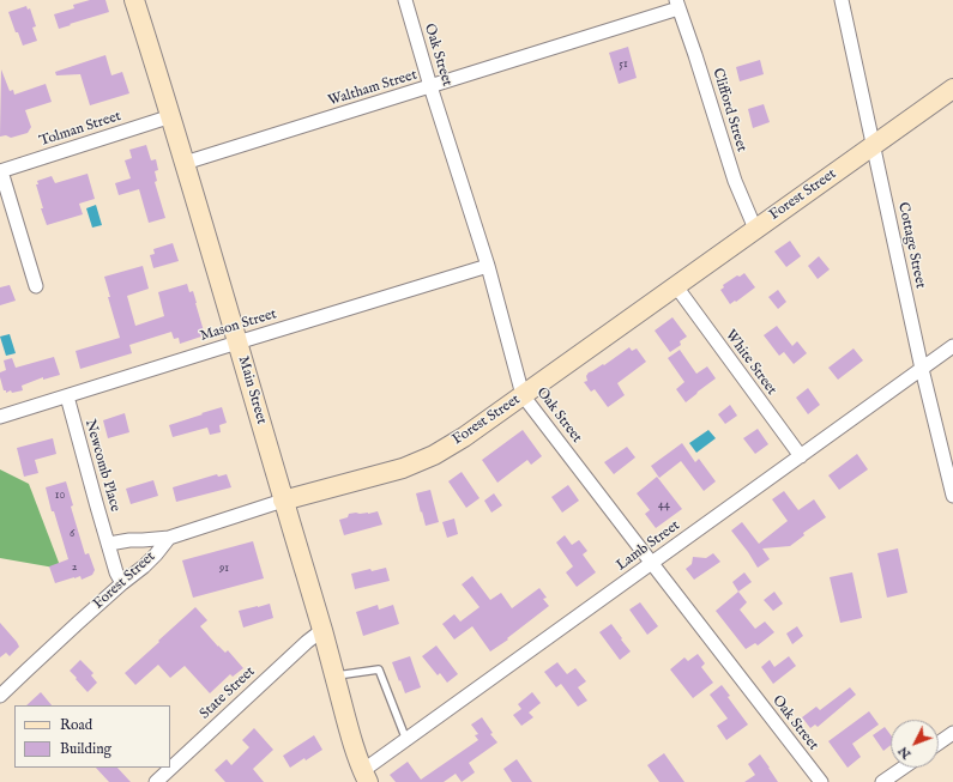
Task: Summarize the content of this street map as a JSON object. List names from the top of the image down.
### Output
{
  "streets": {
    "main road": ["Forest Street", "Main Street"],
    "street": [
      "Oak Street",
      "Waltham Street",
      "Clifford Street",
      "Tolman Street",
      "Cottage Street",
      "Mason Street",
      "White Street",
      "Newcomb Place",
      "Lamb Street",
      "State Street"
    ]
  },
  "crossings": [
    ["Oak Street", "Waltham Street"],
    ["Oak Street", "Forest Street"],
    ["Oak Street", "Mason Street"],
    ["Oak Street", "Lamb Street"],
    ["Waltham Street", "Clifford Street"],
    ["Waltham Street", "Main Street"],
    ["Clifford Street", "Forest Street"],
    ["Tolman Street", "Main Street"],
    ["Forest Street", "Cottage Street"],
    ["Forest Street", "White Street"],
    ["Forest Street", "Main Street"],
    ["Forest Street", "Newcomb Place"],
    ["Cottage Street", "Lamb Street"],
    ["Mason Street", "Main Street"],
    ["Mason Street", "Newcomb Place"],
    ["White Street", "Lamb Street"],
    ["Main Street", "Lamb Street"],
    ["Main Street", "State Street"]
  ],
  "house_numbers": [
    "51",
    "10",
    "44",
    "6",
    "2",
    "91"
  ],
  "legend": ["Road", "Building"],
  "north": "bottom left"
}
